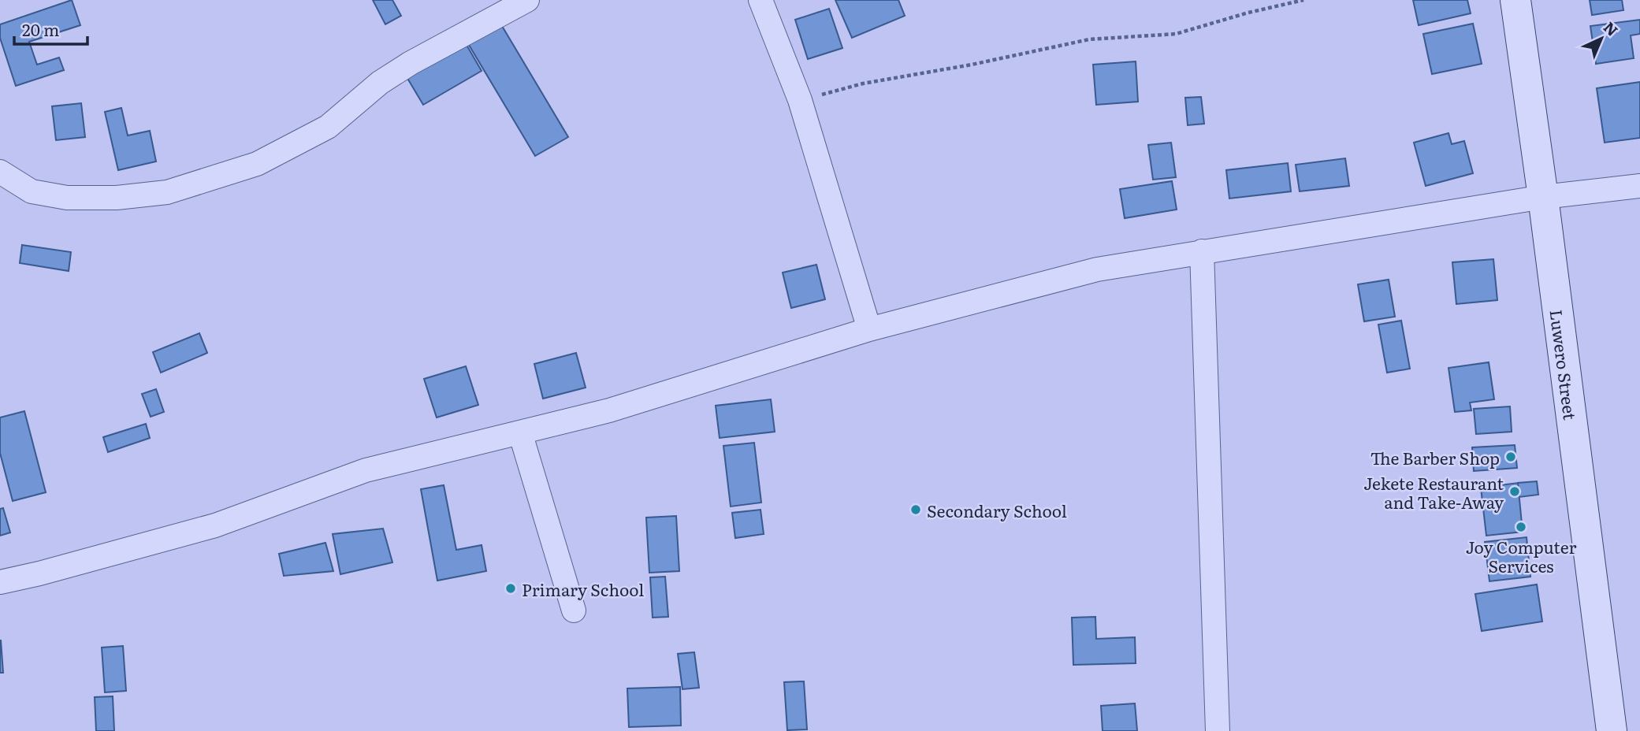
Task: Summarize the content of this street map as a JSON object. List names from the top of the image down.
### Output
{
  "streets": {
    "main road": ["Luwero Street"]
  },
  "places": [
    "The Barber Shop",
    "Jekete Restaurant and Take-Away",
    "Secondary School",
    "Joy Computer Services",
    "Primary School"
  ],
  "scale_bar": "20 m",
  "north": "top right"
}
